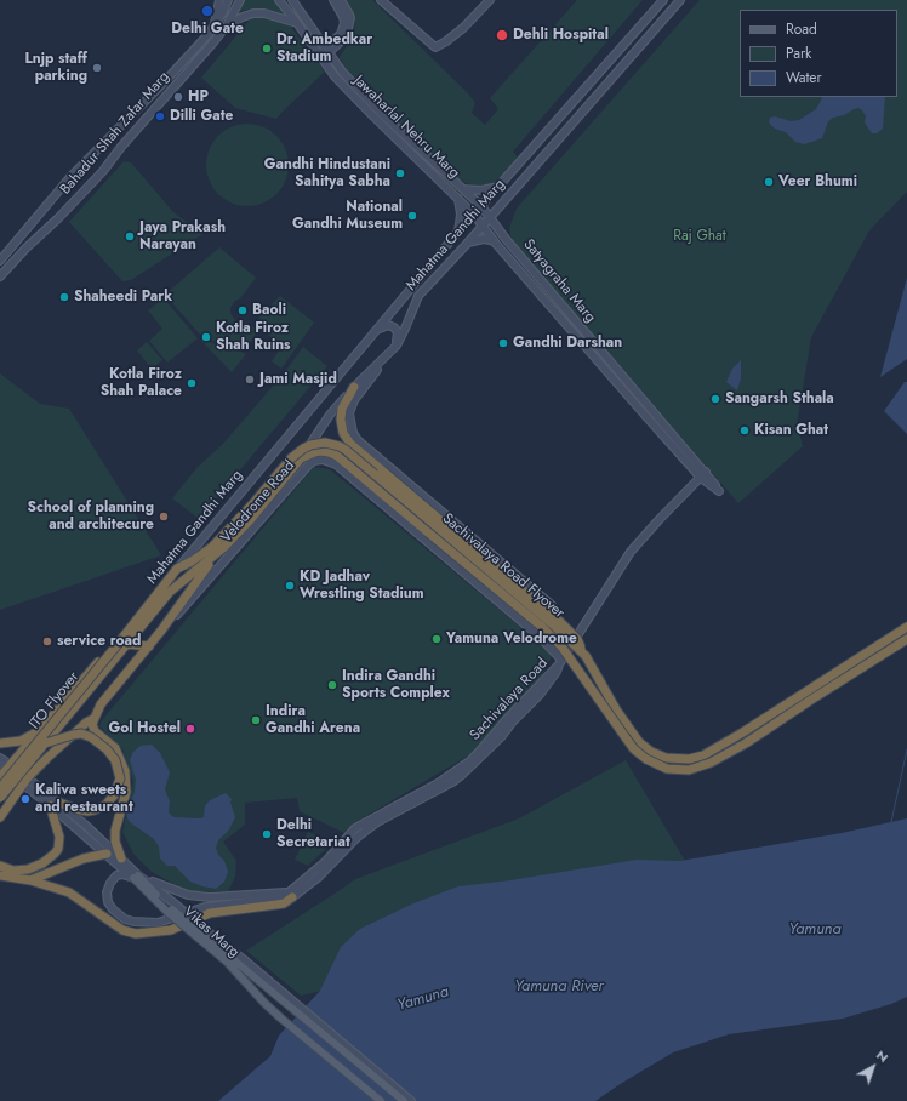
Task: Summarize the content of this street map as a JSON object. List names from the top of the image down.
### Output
{
  "streets": {
    "highway": ["Mahatma Gandhi Marg", "Sachivalaya Road Flyover", "ITO Flyover"],
    "main road": [
      "Jawaharlal Nehru Marg",
      "Bahadur Shah Zafar Marg",
      "Satyagraha Marg",
      "Velodrome Road",
      "Sachivalaya Road",
      "Vikas Marg"
    ]
  },
  "crossings": [
    ["Jawaharlal Nehru Marg", "Mahatma Gandhi Marg"],
    ["Jawaharlal Nehru Marg", "Satyagraha Marg"],
    ["Mahatma Gandhi Marg", "Satyagraha Marg"],
    ["Mahatma Gandhi Marg", "Sachivalaya Road Flyover"],
    ["Mahatma Gandhi Marg", "ITO Flyover"],
    ["Satyagraha Marg", "Sachivalaya Road"],
    ["Velodrome Road", "Sachivalaya Road"]
  ],
  "water": ["Yamuna", "Yamuna River"],
  "parks": ["Raj Ghat"],
  "places": [
    "Delhi Gate",
    "Dehli Hospital",
    "Dr. Ambedkar Stadium",
    "Lnjp staff parking",
    "HP",
    "Dilli Gate",
    "Gandhi Hindustani Sahitya Sabha",
    "Veer Bhumi",
    "National Gandhi Museum",
    "Jaya Prakash Narayan",
    "Shaheedi Park",
    "Baoli",
    "Kotla Firoz Shah Ruins",
    "Gandhi Darshan",
    "Jami Masjid",
    "Kotla Firoz Shah Palace",
    "Sangarsh Sthala",
    "Kisan Ghat",
    "School of planning and architecure",
    "KD Jadhav Wrestling Stadium",
    "Yamuna Velodrome",
    "service road",
    "Indira Gandhi Sports Complex",
    "Indira Gandhi Arena",
    "Gol Hostel",
    "Kaliva sweets and restaurant",
    "Delhi Secretariat"
  ],
  "legend": ["Road", "Park", "Water"],
  "north": "top right"
}
